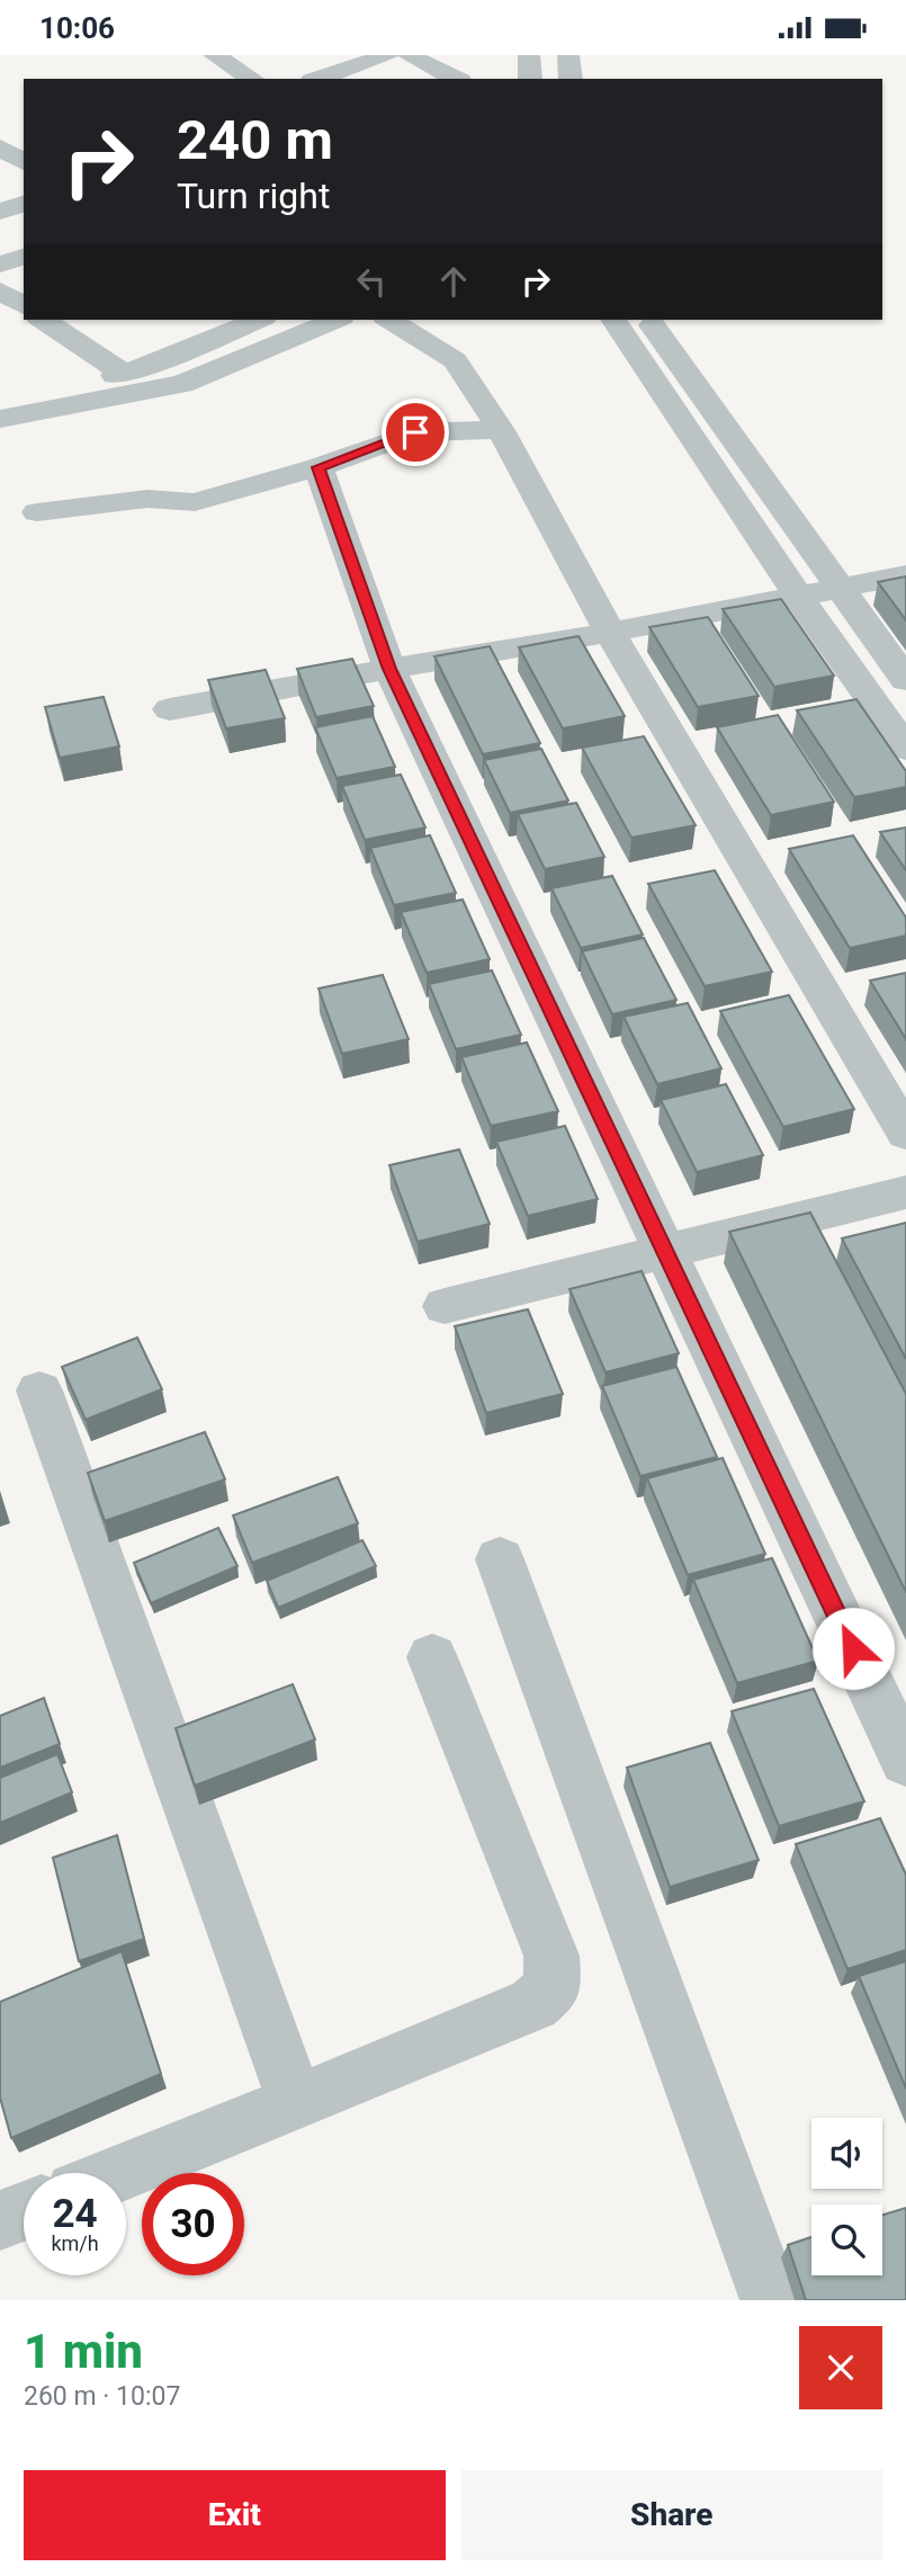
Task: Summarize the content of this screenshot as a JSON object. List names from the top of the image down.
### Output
{
  "page": {
    "status": "10:06",
    "turn": ["240 m", "Turn right"],
    "speed": "24 km/h",
    "limit": "30",
    "heading": ["1 min", "260 m · 10:07"],
    "buttons": ["Exit", "Share"]
  }
}
